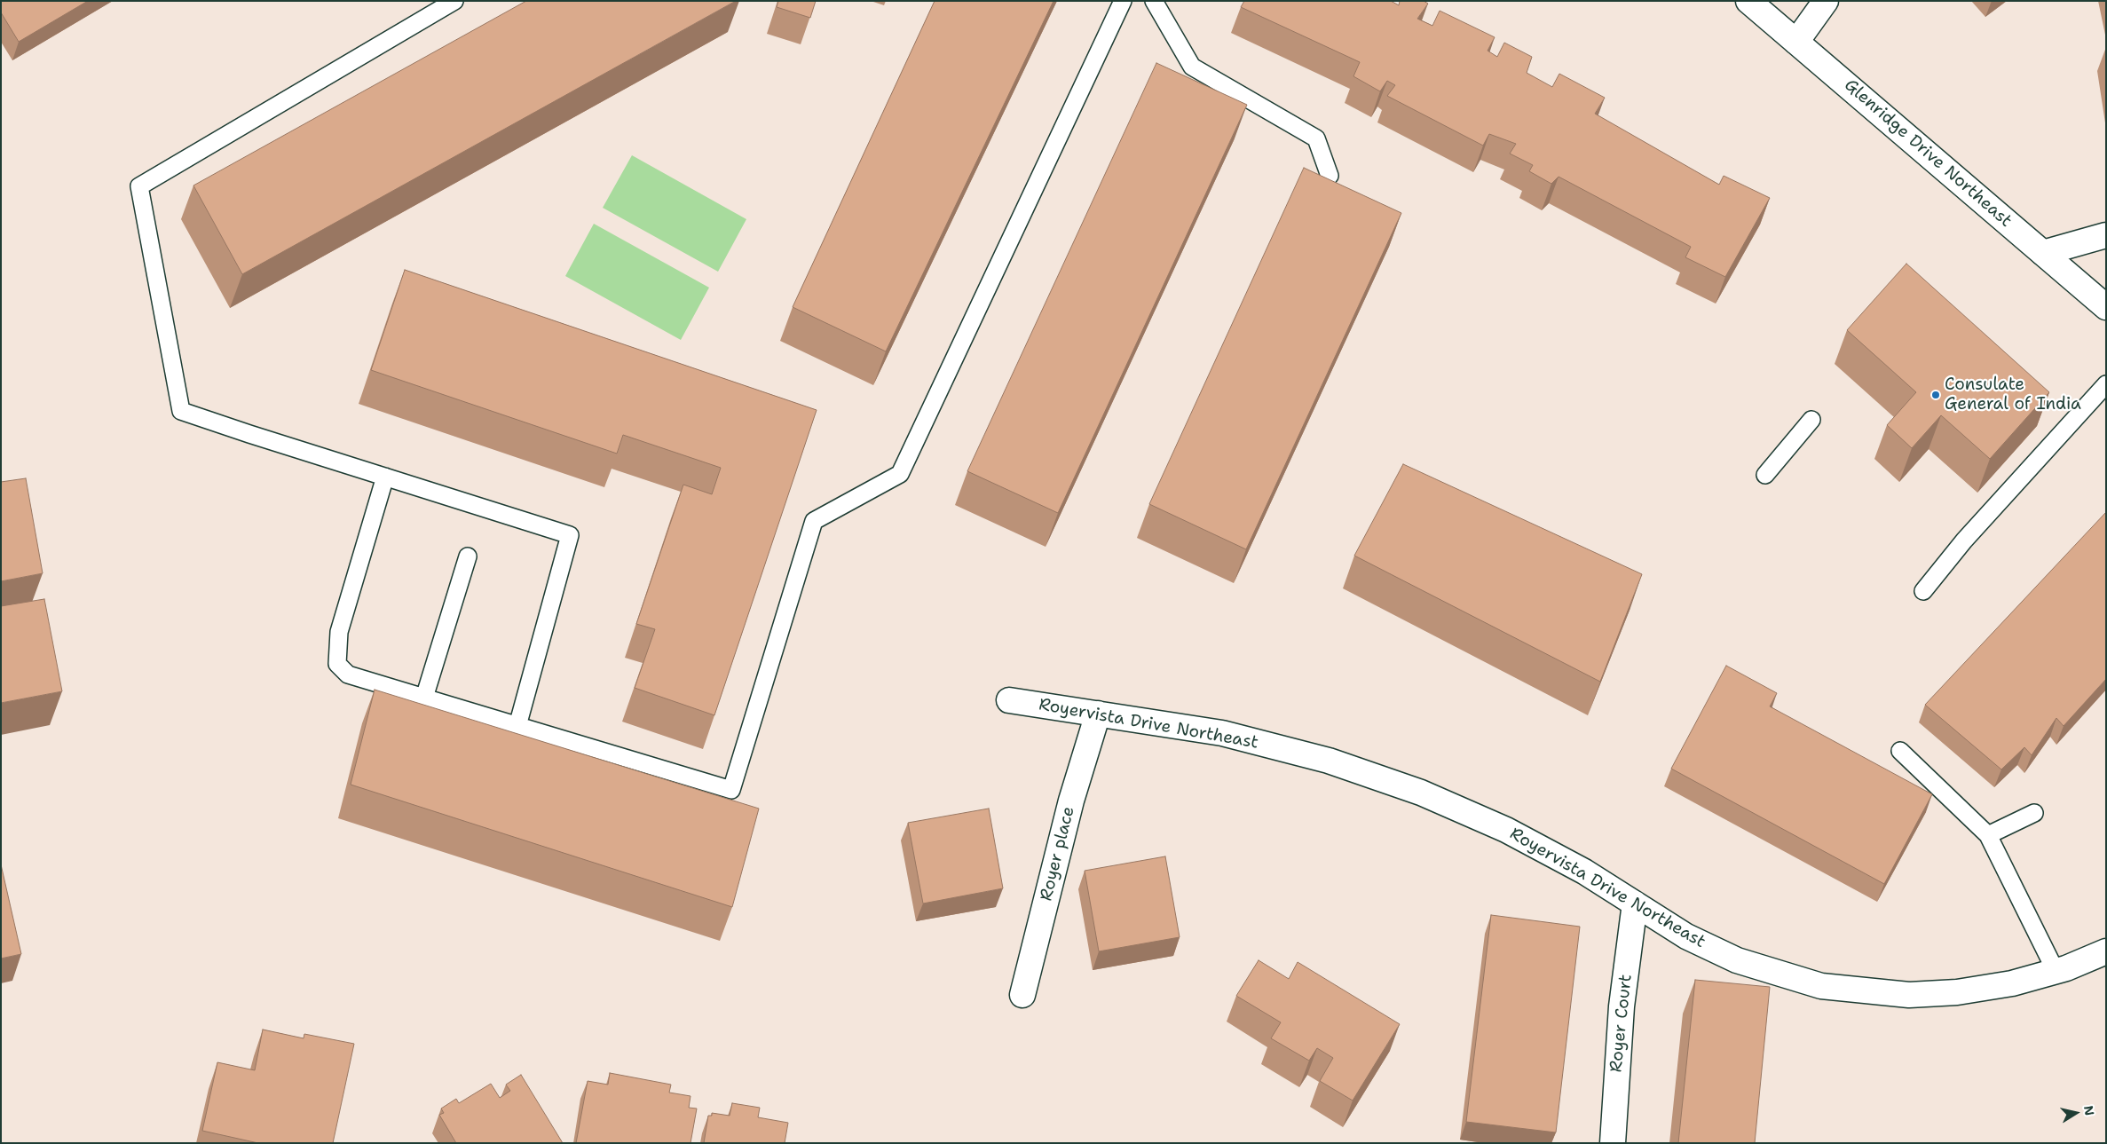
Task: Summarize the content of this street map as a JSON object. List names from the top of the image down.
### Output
{
  "streets": {
    "street": [
      "Glenridge Drive Northeast",
      "Royervista Drive Northeast",
      "Royer place",
      "Royer Court"
    ]
  },
  "crossings": [
    ["Royervista Drive Northeast", "Royer place"],
    ["Royervista Drive Northeast", "Royer Court"]
  ],
  "places": ["Consulate General of India"],
  "north": "right"
}
